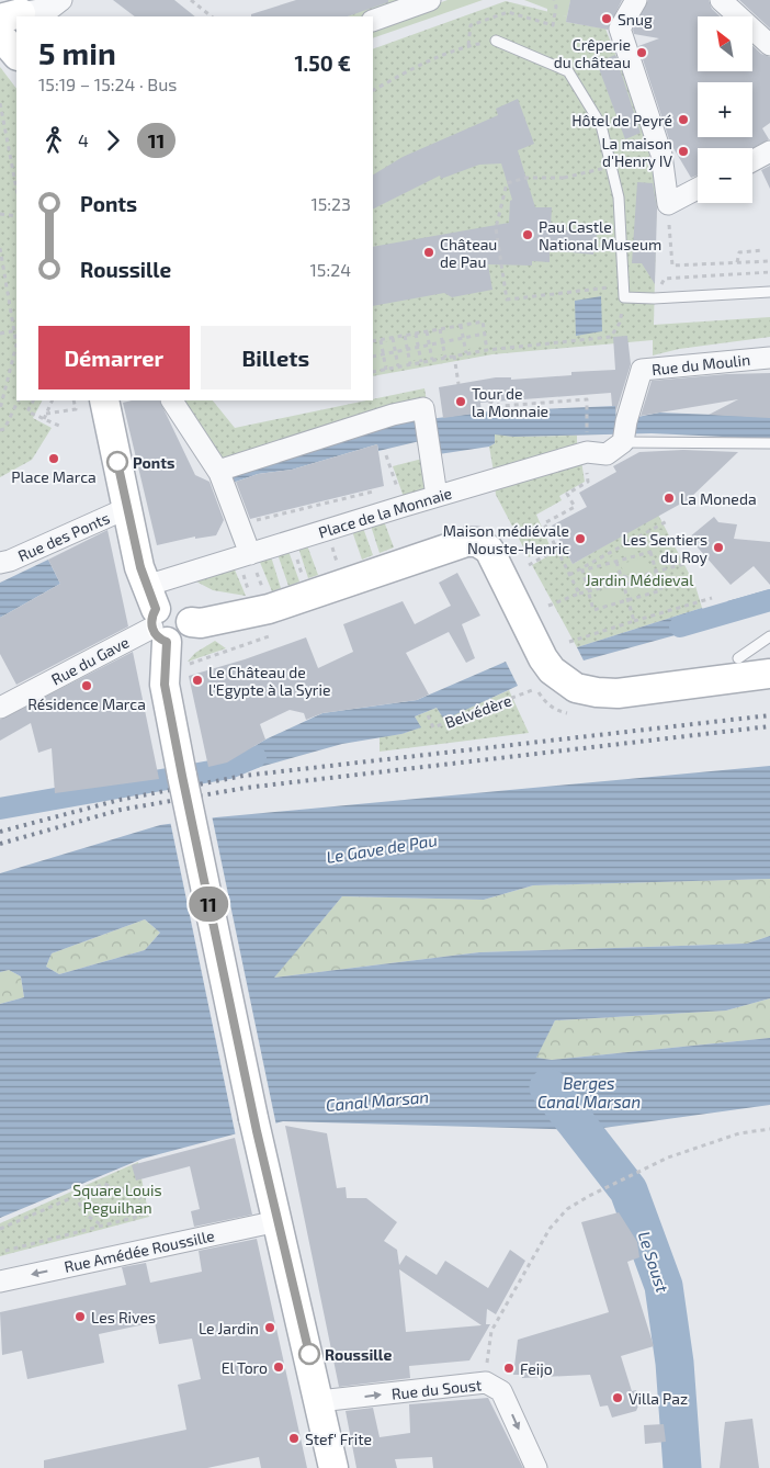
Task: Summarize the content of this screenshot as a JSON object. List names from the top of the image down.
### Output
{
  "streets": {
    "street": [
      "Rue du Moulin",
      "Place de la Monnaie",
      "Rue des Ponts",
      "Rue du Gave",
      "Rue Amédée Roussille",
      "Rue du Soust"
    ],
    "path": ["Belvédère"]
  },
  "crossings": [
    ["Rue du Moulin", "Place de la Monnaie"],
    ["Place de la Monnaie", "Rue du Gave"]
  ],
  "one_way": ["Rue Amédée Roussille", "Rue du Soust"],
  "water": [
    "Le Gave de Pau",
    "Berges Canal Marsan",
    "Canal Marsan",
    "Le Soust"
  ],
  "parks": ["Jardin Médieval", "Square Louis Peguilhan"],
  "places": [
    "Snug",
    "Crêperie du château",
    "Hôtel de Peyré",
    "La maison d'Henry IV",
    "Pau Castle National Museum",
    "Château de Pau",
    "Tour de la Monnaie",
    "Place Marca",
    "Ponts",
    "La Moneda",
    "Maison médiévale Nouste-Henric",
    "Les Sentiers du Roy",
    "Le Château de l'Egypte à la Syrie",
    "Résidence Marca",
    "Les Rives",
    "Le Jardin",
    "Roussille",
    "El Toro",
    "Feijo",
    "Villa Paz",
    "Stef' Frite"
  ],
  "lines": ["bus line 11"],
  "north": "top left",
  "page": {
    "on_map": "11",
    "map_buttons": ["+", "−"],
    "heading": ["5 min", "15:19 – 15:24 · Bus", "1.50 €"],
    "legs": ["4", "11"],
    "list": [
      {
        "name": "Ponts",
        "value": "15:23"
      },
      {
        "name": "Roussille",
        "value": "15:24"
      }
    ],
    "buttons": ["Démarrer", "Billets"]
  }
}
